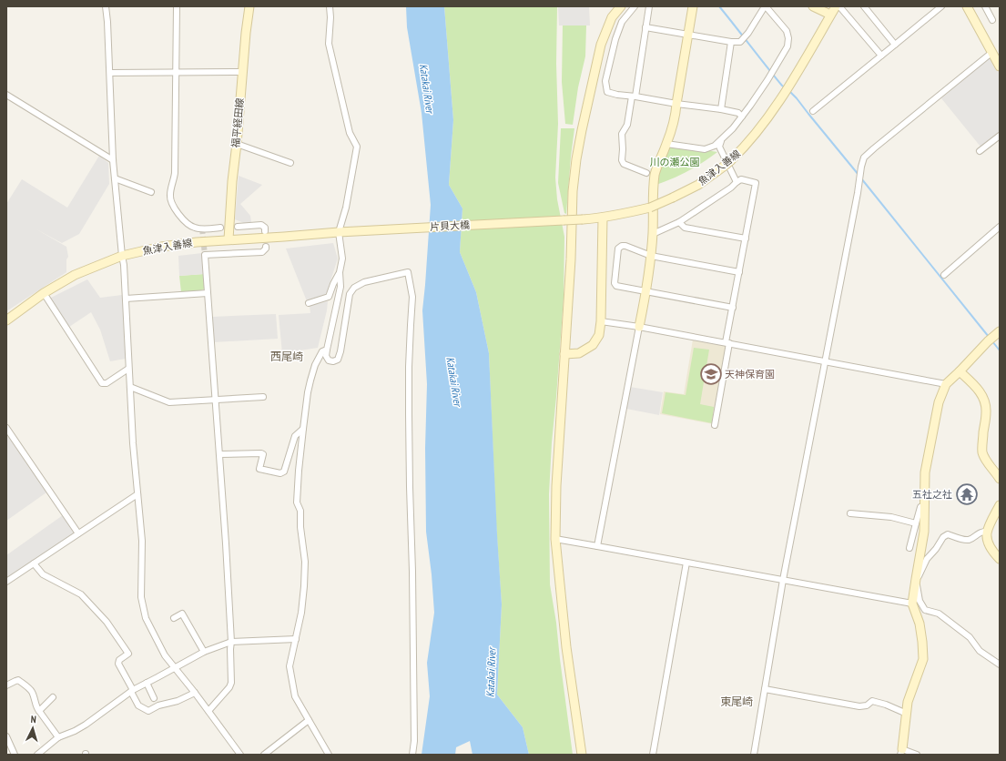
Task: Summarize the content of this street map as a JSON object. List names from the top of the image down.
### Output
{
  "streets": {
    "street": ["福平経田線", "魚津入善線", "片貝大橋"]
  },
  "crossings": [
    ["福平経田線", "魚津入善線"],
    ["魚津入善線", "片貝大橋"]
  ],
  "districts": ["西尾崎", "東尾崎"],
  "water": ["Katakai River"],
  "parks": ["川の瀬公園"],
  "places": {
    "school or university": ["天神保育園"],
    "temple": ["五社之社"]
  },
  "north": "top"
}
